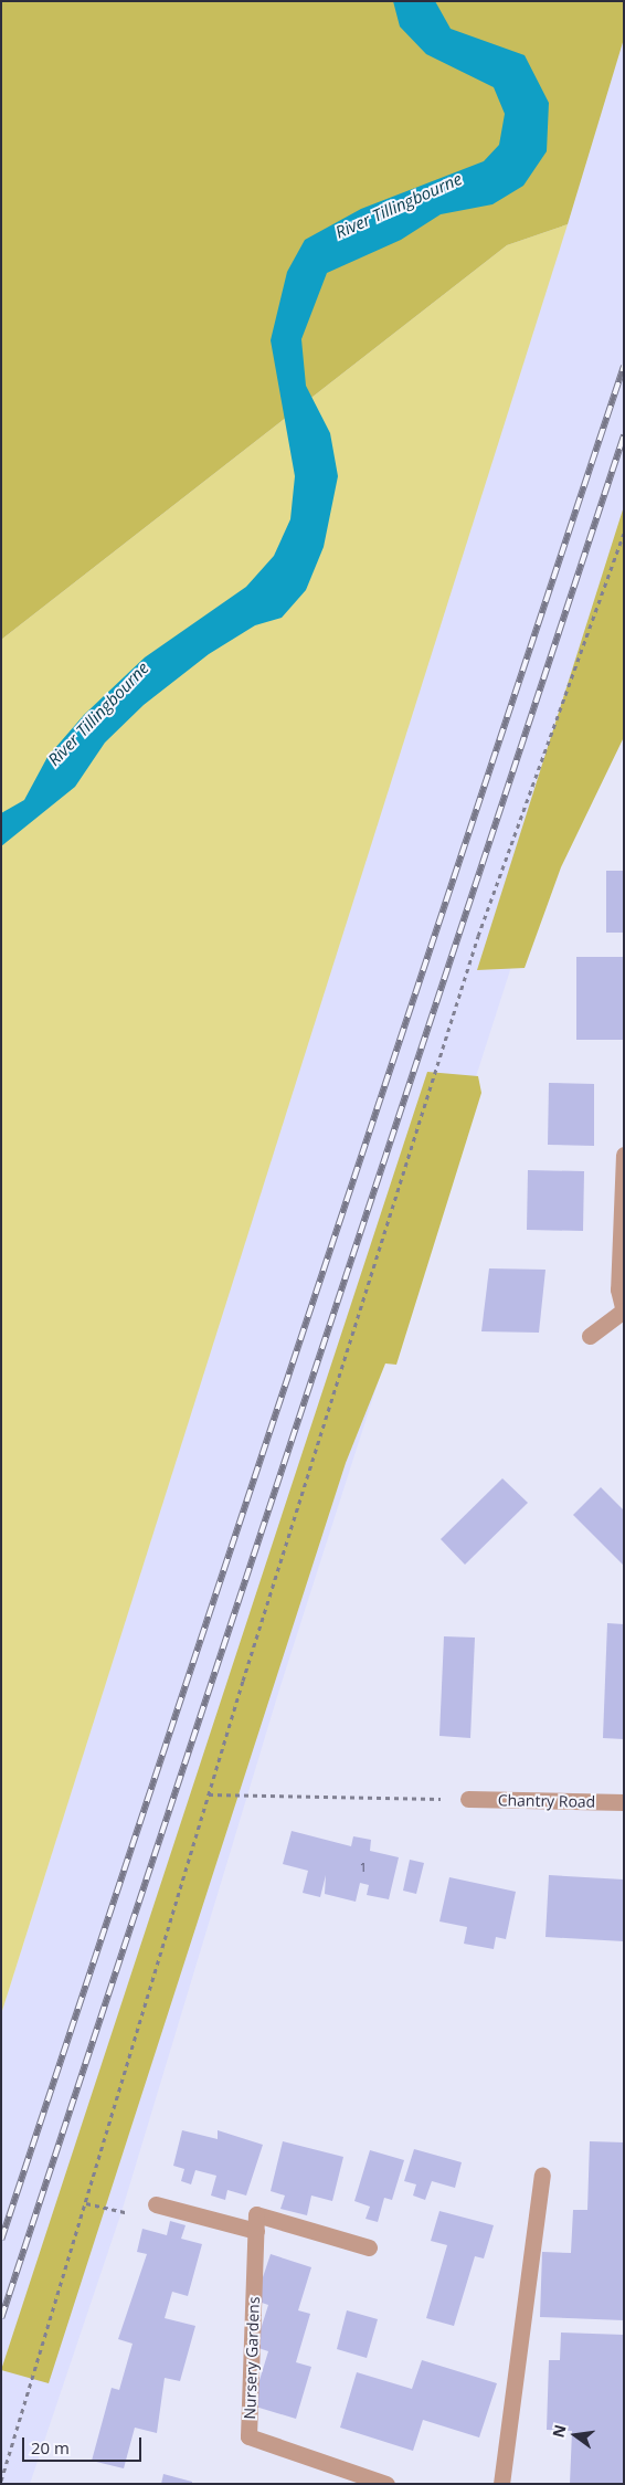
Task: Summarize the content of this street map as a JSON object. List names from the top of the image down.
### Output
{
  "streets": {
    "street": ["Chantry Road", "Nursery Gardens"]
  },
  "water": ["River Tillingbourne"],
  "house_numbers": ["1"],
  "scale_bar": "20 m",
  "north": "left"
}
